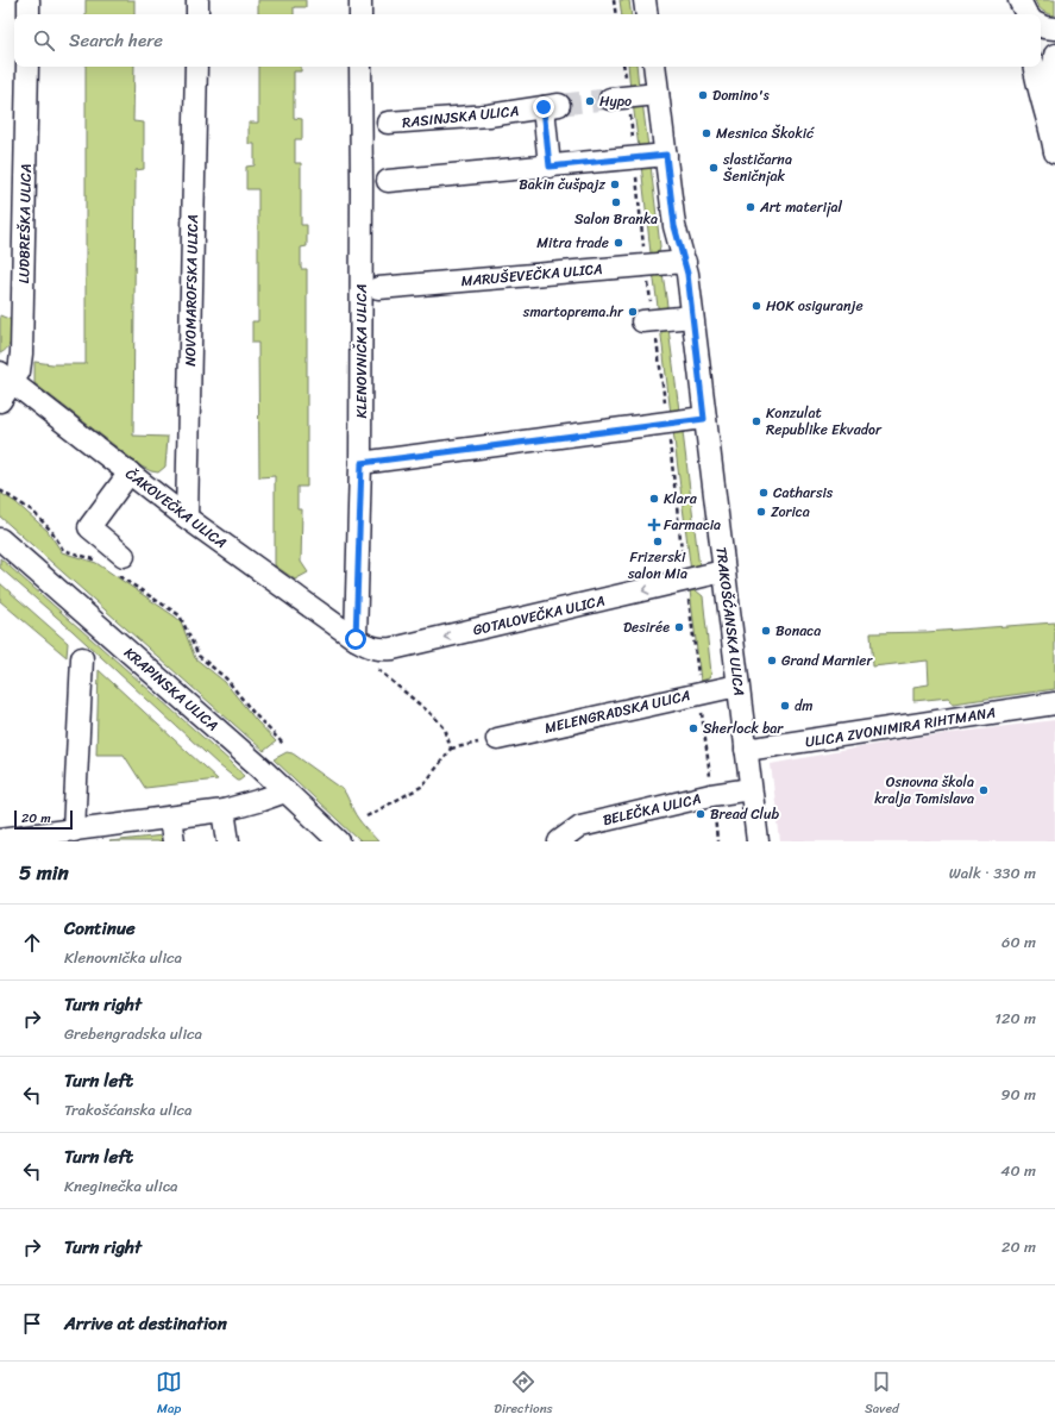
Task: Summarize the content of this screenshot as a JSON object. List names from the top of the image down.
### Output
{
  "streets": {
    "street": [
      "RASINJSKA ULICA",
      "LUDBREŠKA ULICA",
      "MARUŠEVEČKA ULICA",
      "NOVOMAROFSKA ULICA",
      "KLENOVNIČKA ULICA",
      "ČAKOVEČKA ULICA",
      "GOTALOVEČKA ULICA",
      "TRAKOŠĆANSKA ULICA",
      "KRAPINSKA ULICA",
      "MELENGRADSKA ULICA",
      "ULICA ZVONIMIRA RIHTMANA",
      "BELEČKA ULICA"
    ]
  },
  "crossings": [
    ["LUDBREŠKA ULICA", "ČAKOVEČKA ULICA"],
    ["MARUŠEVEČKA ULICA", "TRAKOŠĆANSKA ULICA"],
    ["NOVOMAROFSKA ULICA", "ČAKOVEČKA ULICA"],
    ["KLENOVNIČKA ULICA", "ČAKOVEČKA ULICA"],
    ["KLENOVNIČKA ULICA", "GOTALOVEČKA ULICA"],
    ["ČAKOVEČKA ULICA", "GOTALOVEČKA ULICA"],
    ["GOTALOVEČKA ULICA", "TRAKOŠĆANSKA ULICA"],
    ["TRAKOŠĆANSKA ULICA", "MELENGRADSKA ULICA"],
    ["TRAKOŠĆANSKA ULICA", "ULICA ZVONIMIRA RIHTMANA"],
    ["TRAKOŠĆANSKA ULICA", "BELEČKA ULICA"]
  ],
  "places": {
    "other": [
      "Domino's",
      "Hypo",
      "Mesnica Škokić",
      "slastičarna Šeničnjak",
      "Bakin čušpajz",
      "Salon Branka",
      "Art materijal",
      "Mitra trade",
      "HOK osiguranje",
      "smartoprema.hr",
      "Konzulat Republike Ekvador",
      "Catharsis",
      "Klara",
      "Zorica",
      "Frizerski salon Mia",
      "Desirée",
      "Bonaca",
      "Grand Marnier",
      "dm",
      "Sherlock bar",
      "Osnovna škola kralja Tomislava",
      "Bread Club"
    ],
    "health": ["Farmacia"]
  },
  "scale_bar": "20 m",
  "page": {
    "search": "Search here",
    "scale": "20 m",
    "heading": ["5 min", "Walk · 330 m"],
    "list": [
      ["Continue", "Klenovnička ulica", "60 m"],
      ["Turn right", "Grebengradska ulica", "120 m"],
      ["Turn left", "Trakošćanska ulica", "90 m"],
      ["Turn left", "Kneginečka ulica", "40 m"],
      ["Turn right", "20 m"],
      "Arrive at destination"
    ],
    "nav": ["Map", "Directions", "Saved"]
  }
}
